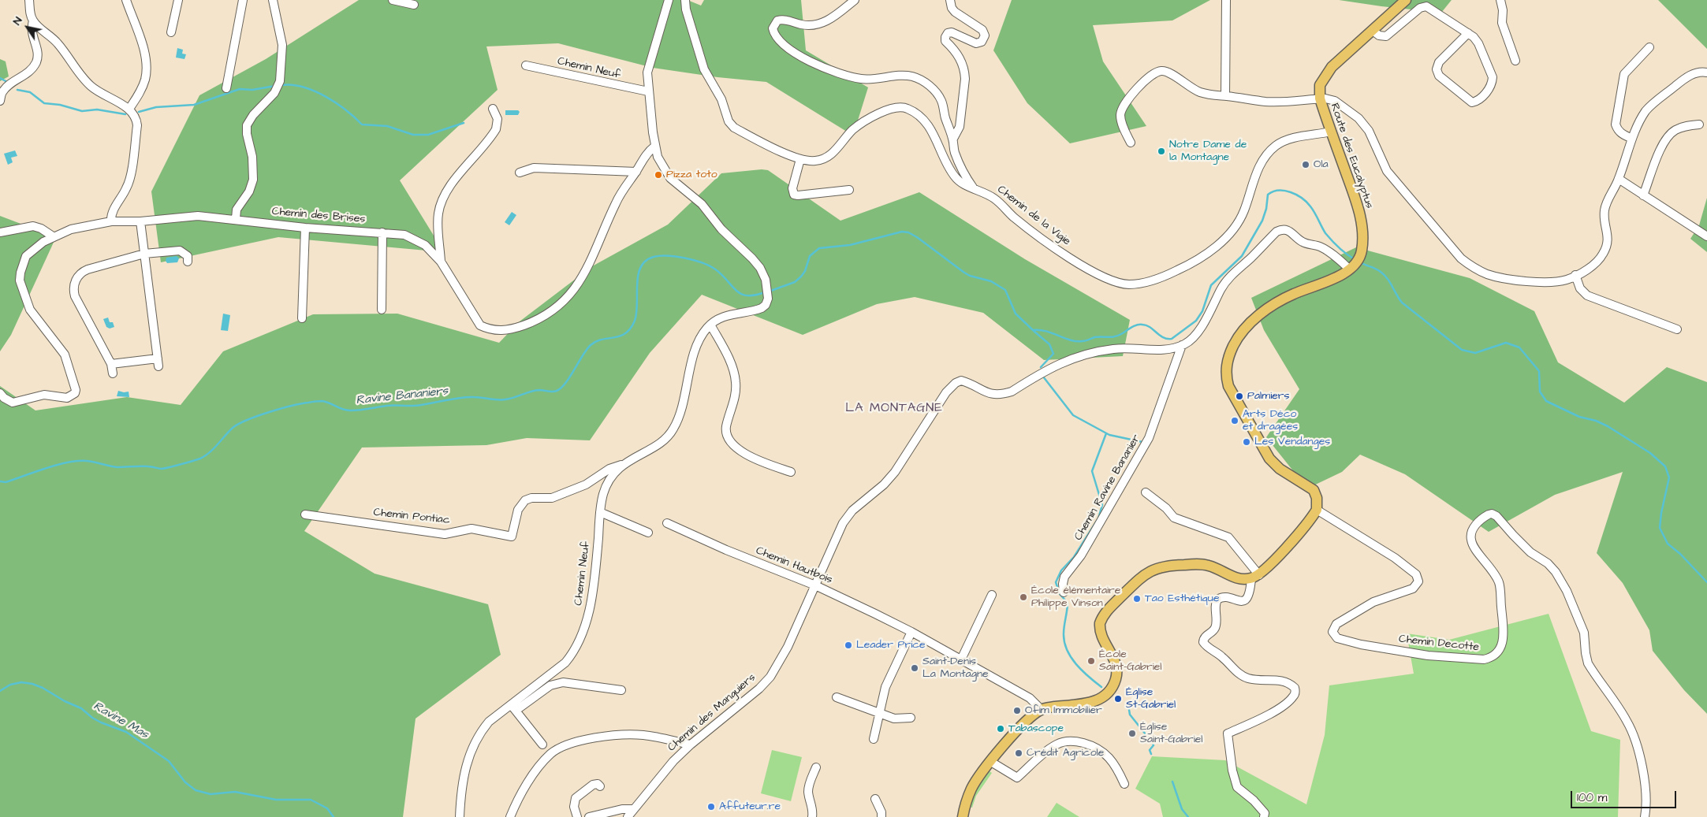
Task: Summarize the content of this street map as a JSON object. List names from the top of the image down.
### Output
{
  "streets": {
    "main road": ["Route des Eucalyptus"],
    "street": [
      "Chemin Neuf",
      "Chemin des Brises",
      "Chemin de la Vigie",
      "Chemin Ravine Bananier",
      "Chemin Pontiac",
      "Chemin Hautbois",
      "Chemin Decotte",
      "Chemin des Manguiers"
    ]
  },
  "crossings": [
    ["Chemin Neuf", "Chemin Pontiac"],
    ["Route des Eucalyptus", "Chemin de la Vigie"],
    ["Route des Eucalyptus", "Chemin Decotte"],
    ["Chemin Ravine Bananier", "Chemin des Manguiers"],
    ["Chemin Hautbois", "Chemin des Manguiers"]
  ],
  "districts": ["LA MONTAGNE"],
  "water": ["Ravine Bananiers", "Ravine Mas"],
  "places": [
    "Notre Dame de la Montagne",
    "Ola",
    "Pizza toto",
    "Palmiers",
    "Arts Déco et dragées",
    "Les Vendanges",
    "École élémentaire Philippe Vinson",
    "Tao Esthétique",
    "Leader Price",
    "École Saint-Gabriel",
    "Saint-Denis La Montagne",
    "Église St-Gabriel",
    "Ofim Immobilier",
    "Tabascope",
    "Église Saint-Gabriel",
    "Crédit Agricole",
    "Affuteur.re"
  ],
  "scale_bar": "100 m",
  "north": "top left"
}
